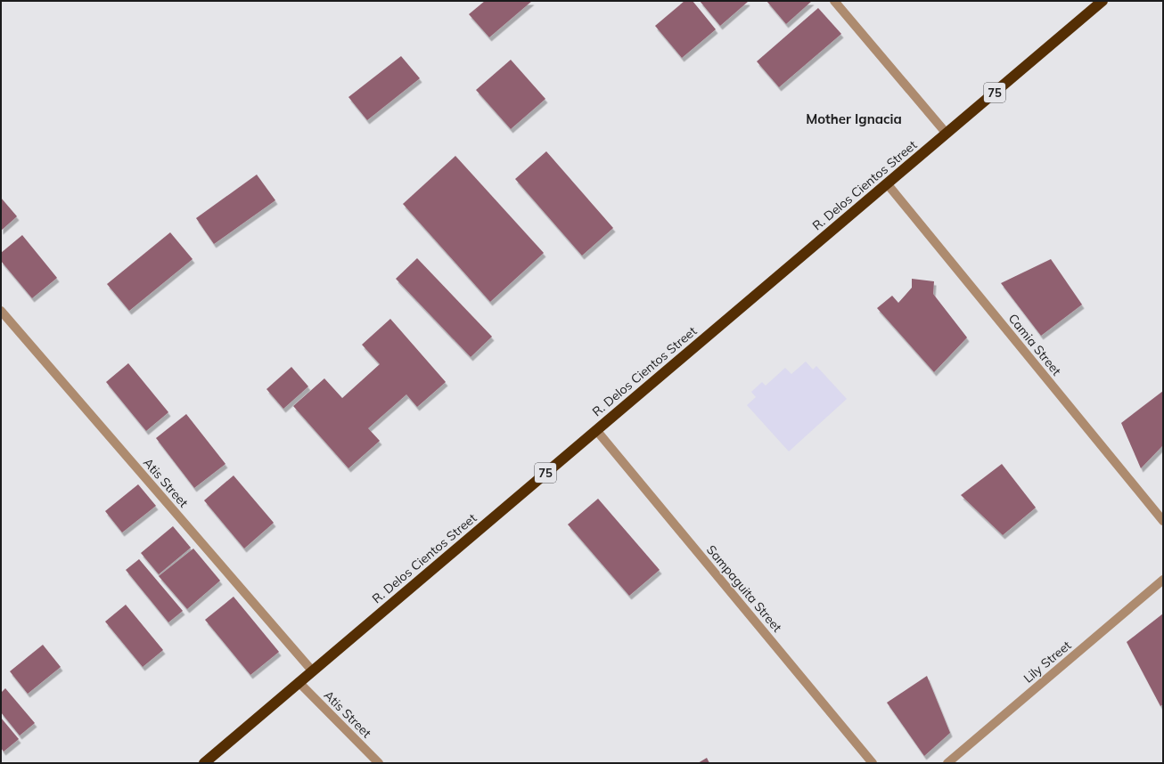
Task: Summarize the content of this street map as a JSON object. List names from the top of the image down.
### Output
{
  "streets": {
    "highway": ["75", "R. Delos Cientos Street"],
    "street": [
      "Camia Street",
      "Atis Street",
      "Sampaguita Street",
      "Lily Street"
    ]
  },
  "crossings": [
    ["R. Delos Cientos Street", "Camia Street"],
    ["R. Delos Cientos Street", "Atis Street"],
    ["R. Delos Cientos Street", "Sampaguita Street"]
  ],
  "districts": ["Mother Ignacia"]
}
